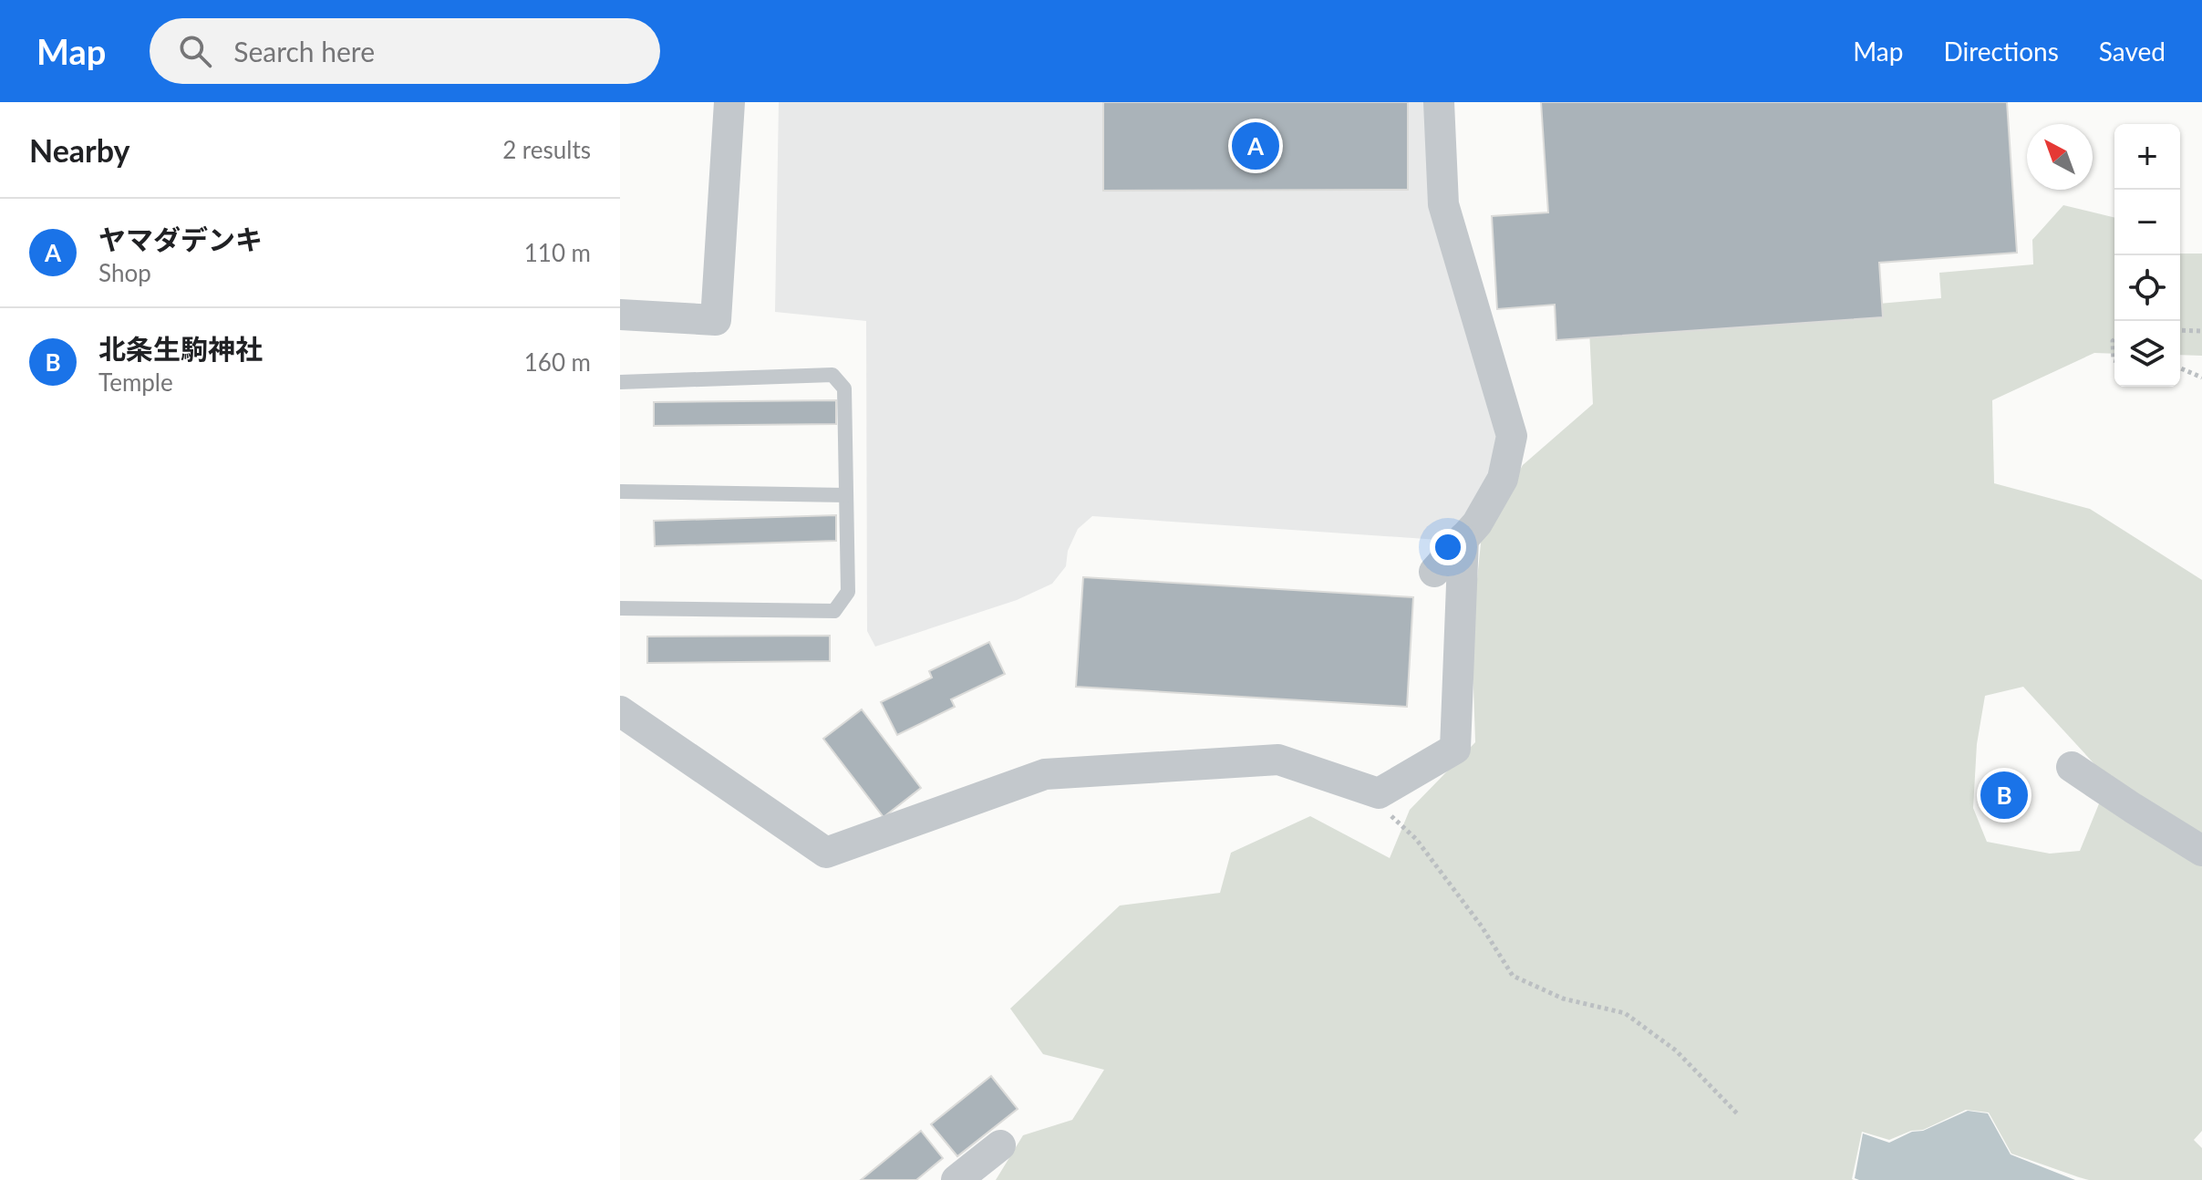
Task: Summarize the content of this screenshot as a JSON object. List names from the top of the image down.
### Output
{
  "north": "top left",
  "page": {
    "header": "Map",
    "search": "Search here",
    "nav": ["Map", "Directions", "Saved"],
    "heading": ["Nearby", "2 results"],
    "pins": ["A", "B"],
    "map_buttons": ["+", "−"],
    "list": [
      {
        "mark": "A",
        "name": "ヤマダデンキ",
        "note": "Shop",
        "value": "110 m"
      },
      {
        "mark": "B",
        "name": "北条生駒神社",
        "note": "Temple",
        "value": "160 m"
      }
    ]
  }
}
